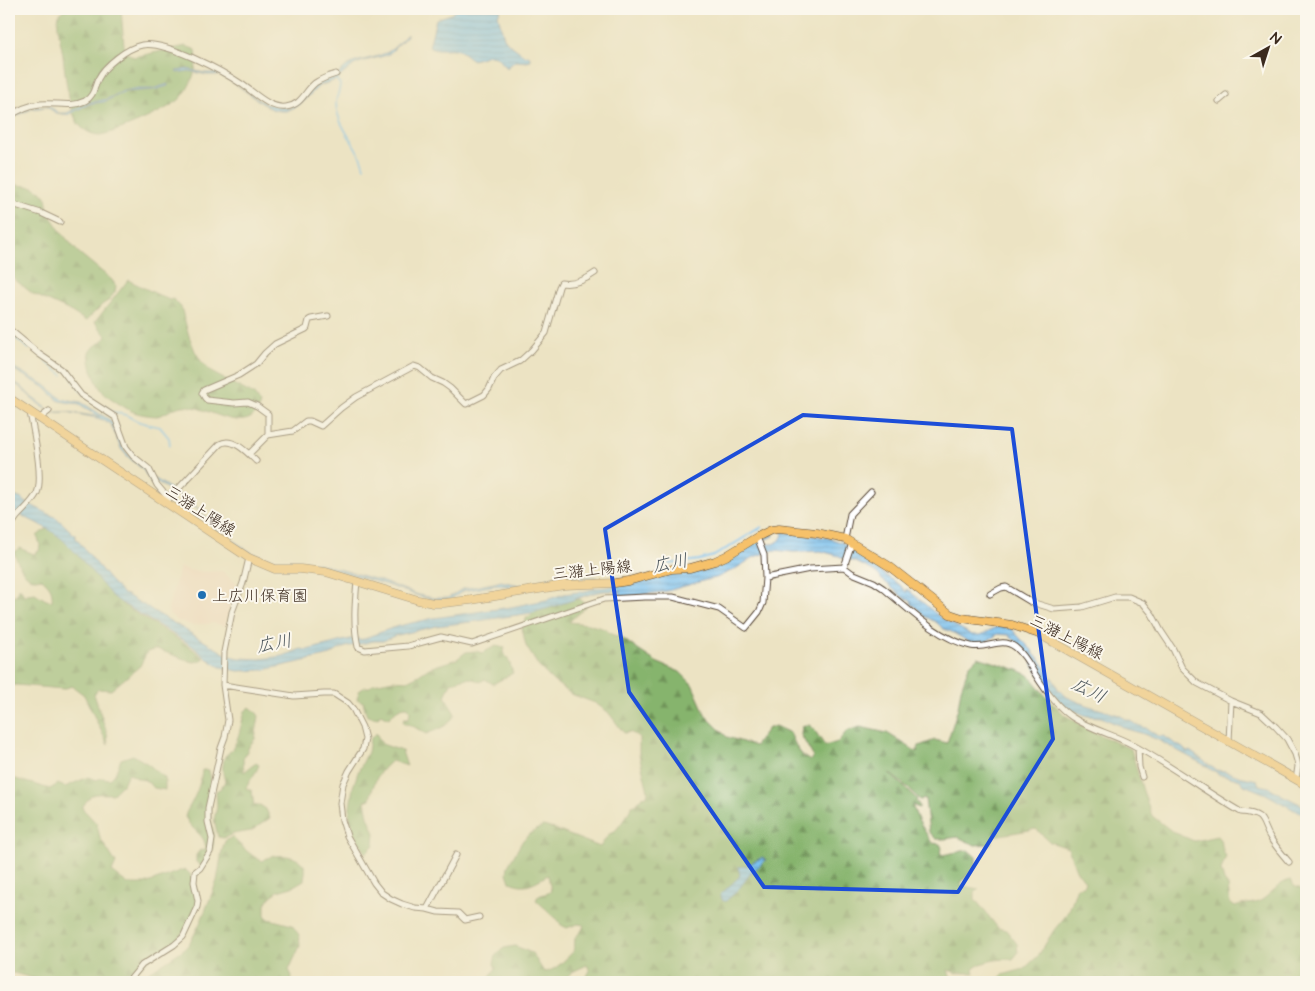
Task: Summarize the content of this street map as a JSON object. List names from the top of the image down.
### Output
{
  "streets": {
    "main road": ["三潴上陽線"]
  },
  "water": ["広川"],
  "places": ["上広川保育園"],
  "north": "top right"
}
